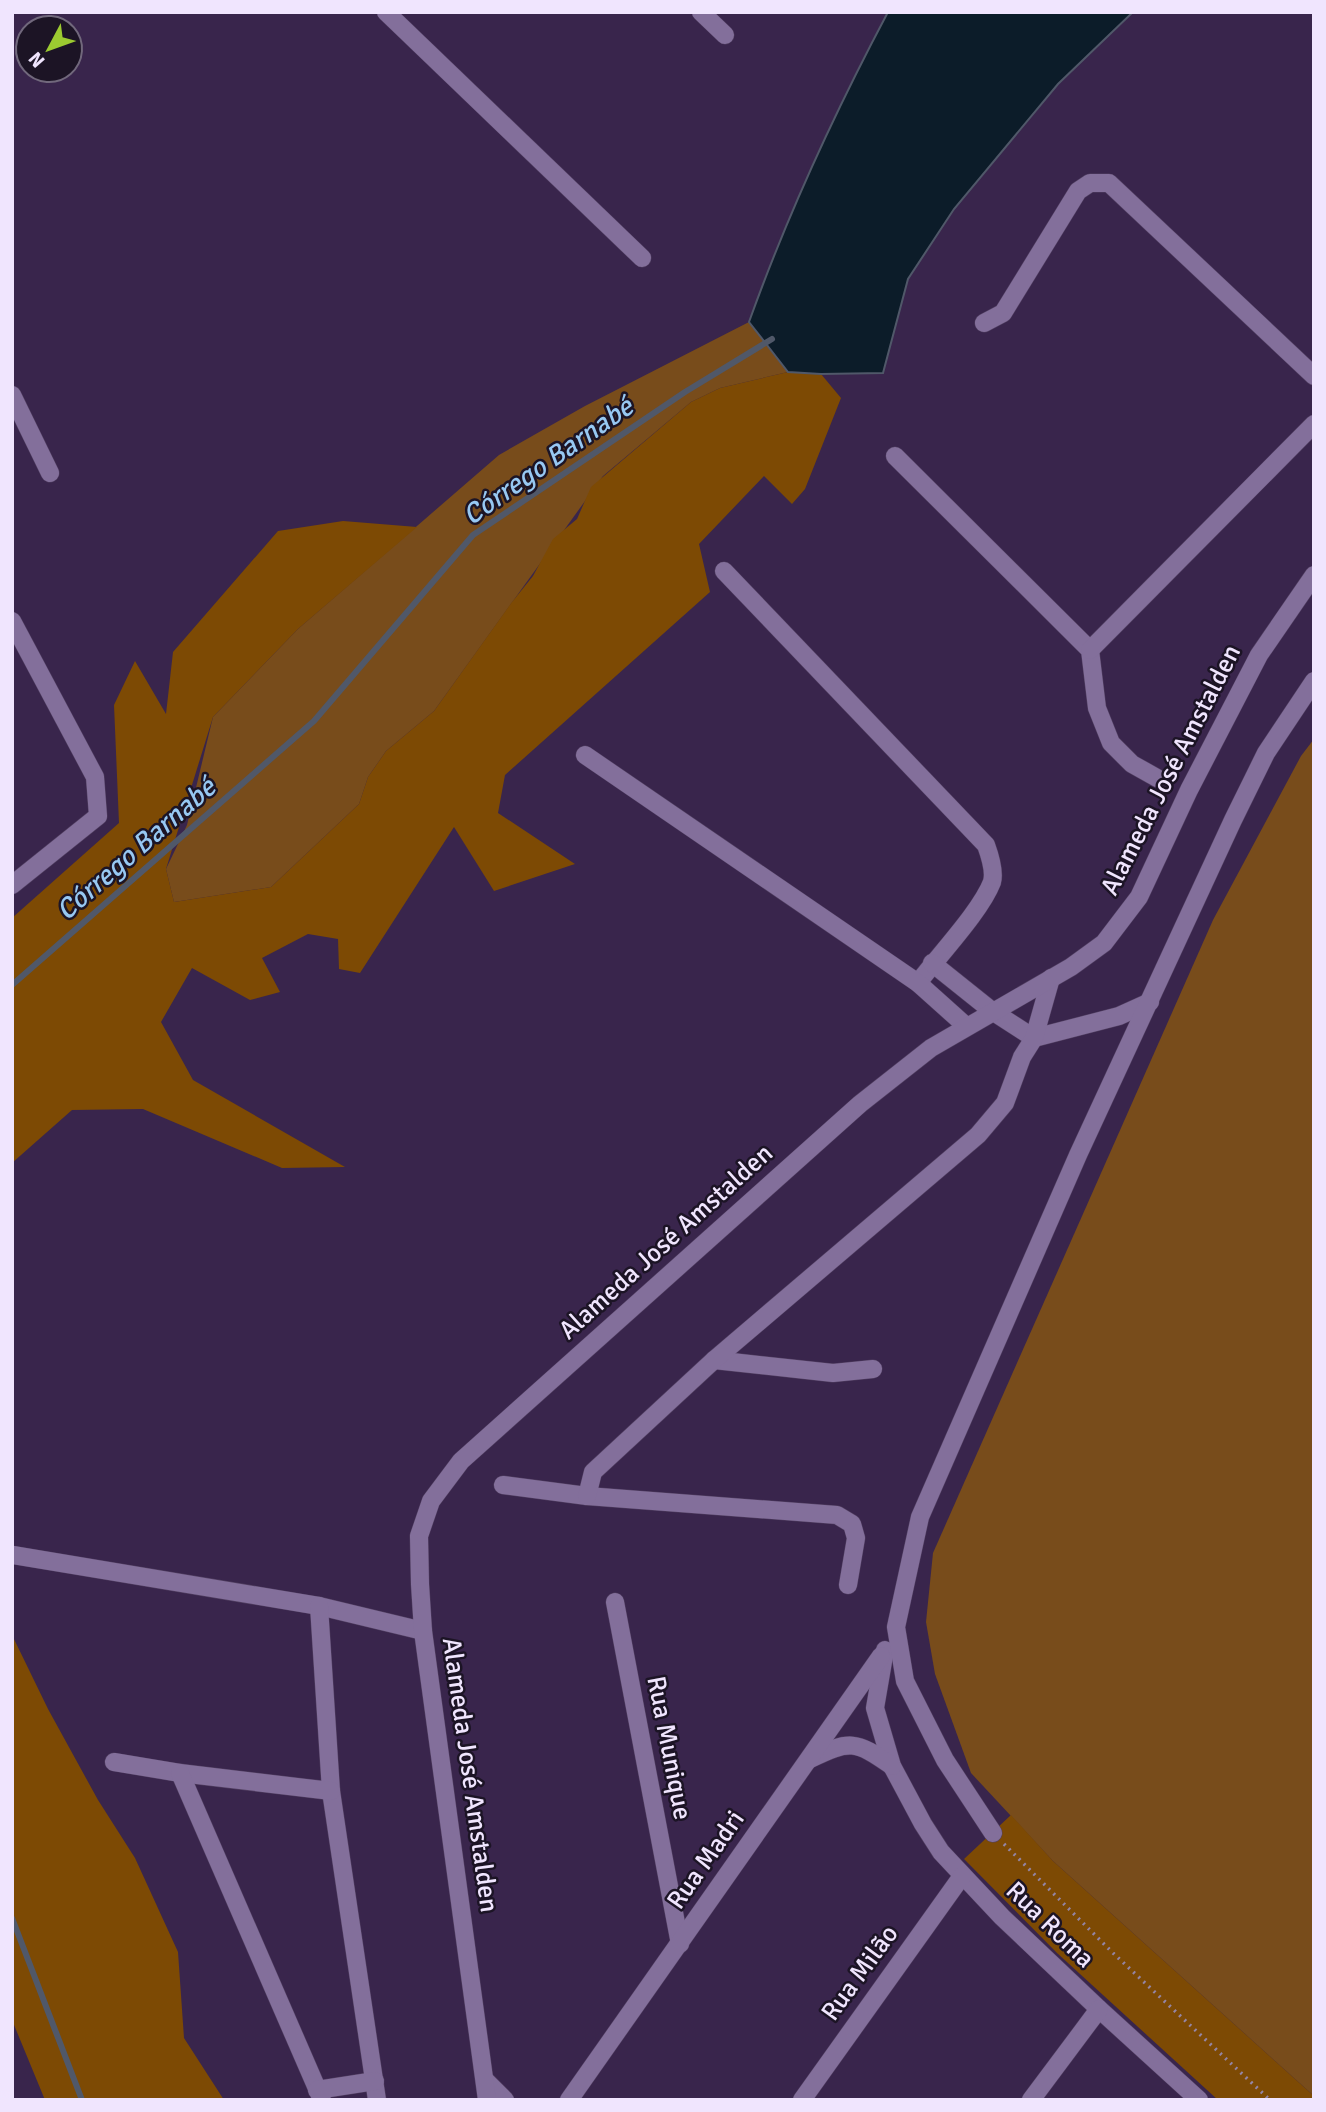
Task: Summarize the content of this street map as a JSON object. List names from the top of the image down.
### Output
{
  "streets": {
    "street": [
      "Alameda José Amstalden",
      "Rua Munique",
      "Rua Madri",
      "Rua Roma",
      "Rua Milão"
    ]
  },
  "crossings": [
    ["Rua Munique", "Rua Madri"],
    ["Rua Madri", "Rua Roma"],
    ["Rua Roma", "Rua Milão"]
  ],
  "water": ["Córrego Barnabé"],
  "north": "bottom left"
}
